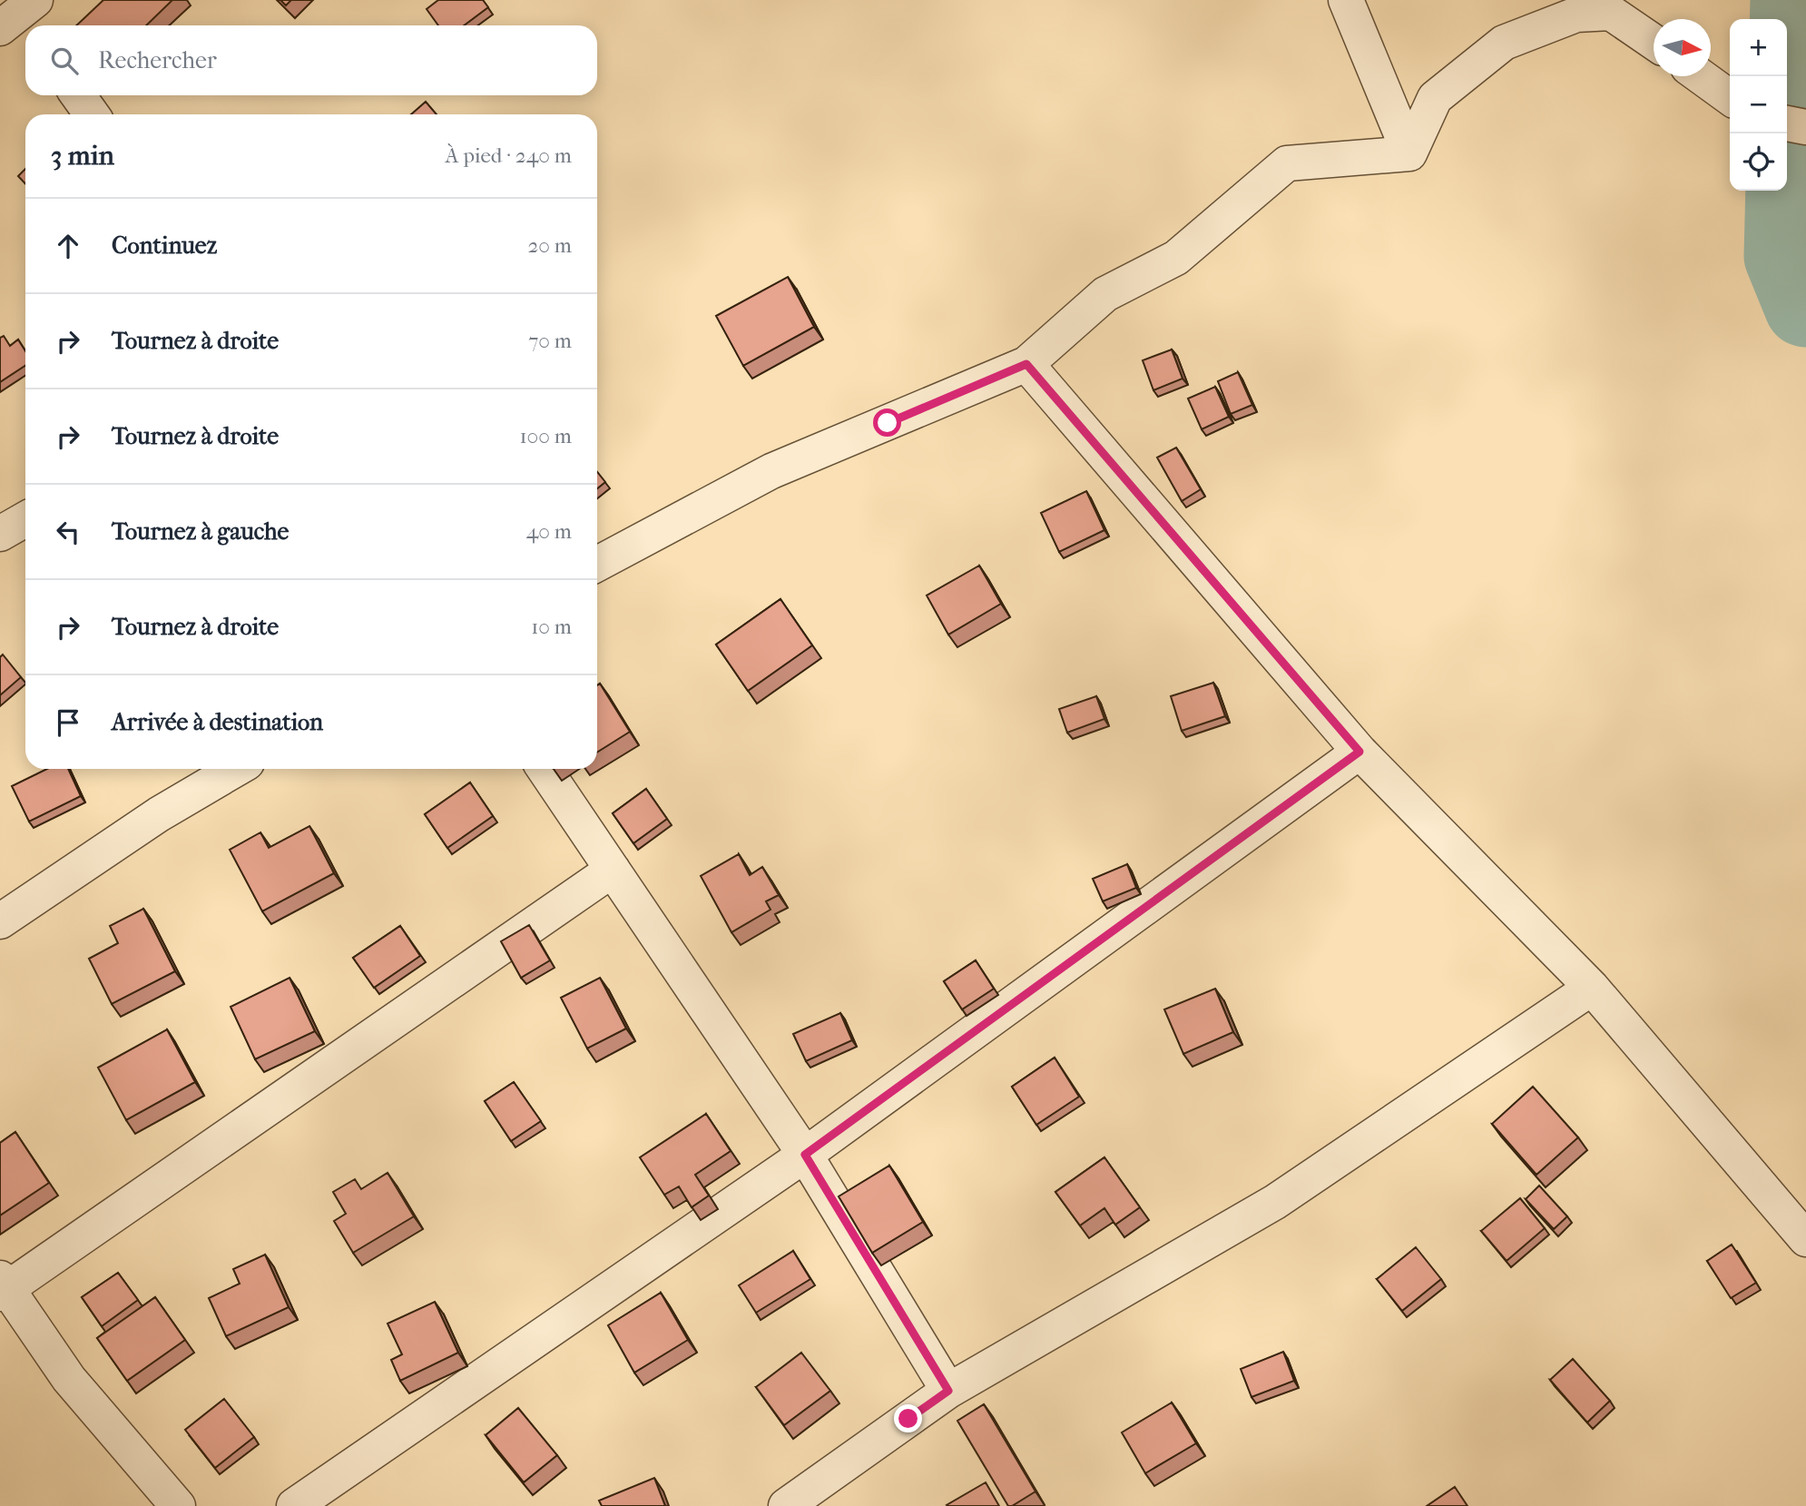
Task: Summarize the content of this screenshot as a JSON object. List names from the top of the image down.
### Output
{
  "north": "right",
  "page": {
    "map_buttons": ["+", "−"],
    "search": "Rechercher",
    "heading": ["3 min", "À pied · 240 m"],
    "list": [
      ["Continuez", "20 m"],
      ["Tournez à droite", "70 m"],
      ["Tournez à droite", "100 m"],
      ["Tournez à gauche", "40 m"],
      ["Tournez à droite", "10 m"],
      "Arrivée à destination"
    ]
  }
}
